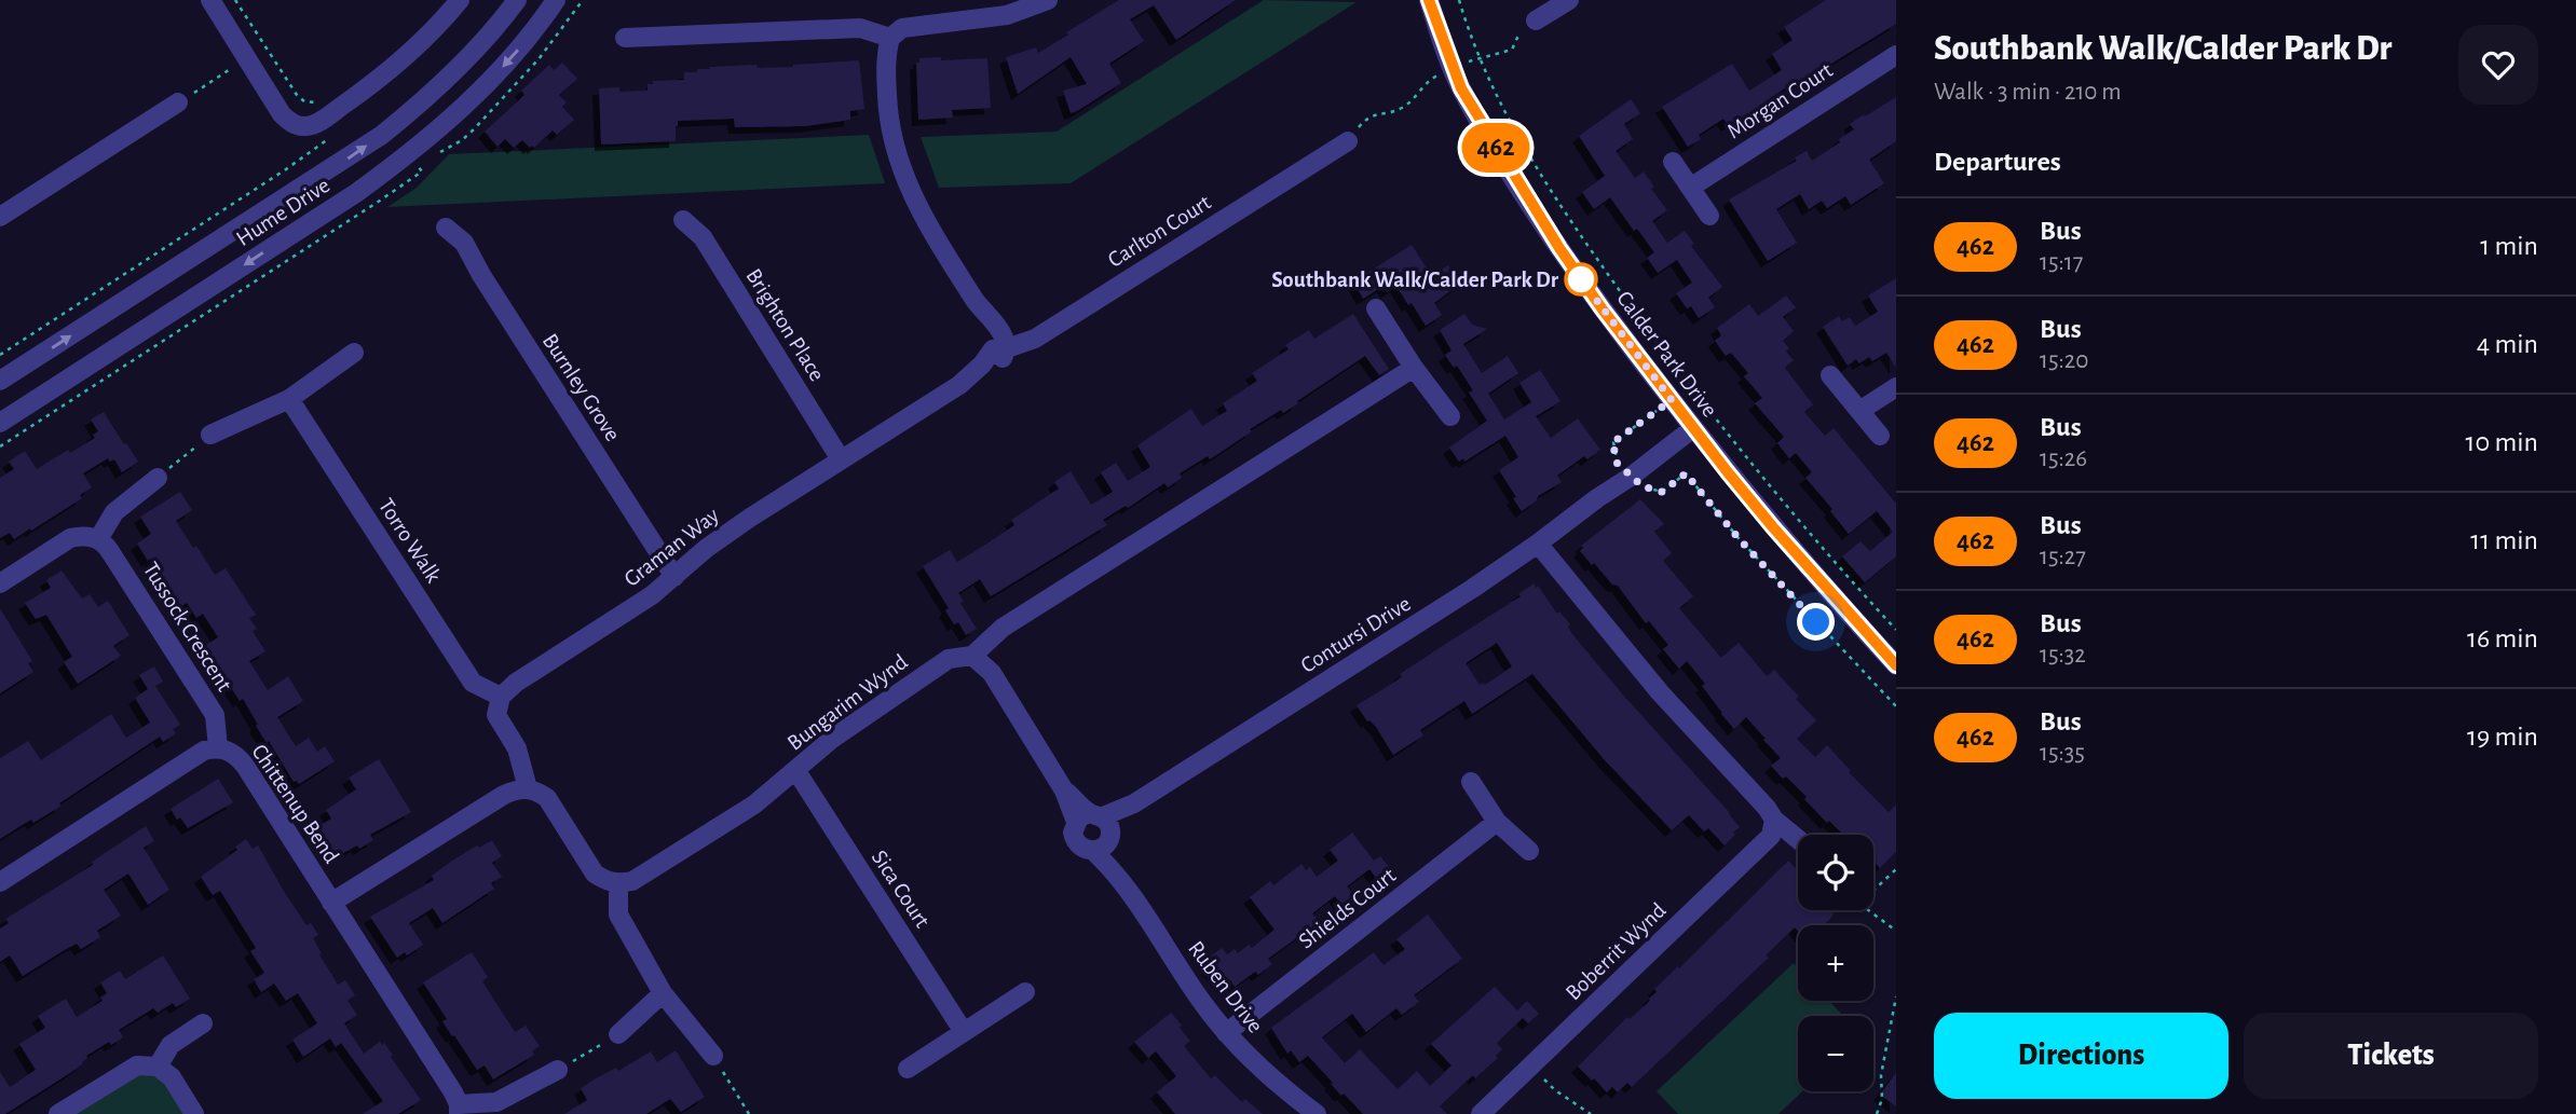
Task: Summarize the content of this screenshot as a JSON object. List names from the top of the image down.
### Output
{
  "streets": {
    "street": [
      "Morgan Court",
      "Hume Drive",
      "Carlton Court",
      "Brighton Place",
      "Calder Park Drive",
      "Burnley Grove",
      "Torro Walk",
      "Graman Way",
      "Tussock Crescent",
      "Contursi Drive",
      "Bungarim Wynd",
      "Chittenup Bend",
      "Sica Court",
      "Shields Court",
      "Boberrit Wynd",
      "Ruben Drive"
    ]
  },
  "crossings": [
    ["Carlton Court", "Graman Way"],
    ["Brighton Place", "Graman Way"],
    ["Calder Park Drive", "Contursi Drive"],
    ["Burnley Grove", "Graman Way"],
    ["Torro Walk", "Graman Way"],
    ["Tussock Crescent", "Chittenup Bend"],
    ["Contursi Drive", "Ruben Drive"],
    ["Bungarim Wynd", "Sica Court"],
    ["Bungarim Wynd", "Ruben Drive"],
    ["Shields Court", "Ruben Drive"]
  ],
  "places": ["Southbank Walk/Calder Park Dr"],
  "lines": ["bus line 462"],
  "page": {
    "on_map": "462",
    "heading": [
      ["Southbank Walk/Calder Park Dr", "Walk · 3 min · 210 m"],
      "Departures"
    ],
    "list": [
      {
        "mark": "462",
        "name": "Bus",
        "note": "15:17",
        "value": "1 min"
      },
      {
        "mark": "462",
        "name": "Bus",
        "note": "15:20",
        "value": "4 min"
      },
      {
        "mark": "462",
        "name": "Bus",
        "note": "15:26",
        "value": "10 min"
      },
      {
        "mark": "462",
        "name": "Bus",
        "note": "15:27",
        "value": "11 min"
      },
      {
        "mark": "462",
        "name": "Bus",
        "note": "15:32",
        "value": "16 min"
      },
      {
        "mark": "462",
        "name": "Bus",
        "note": "15:35",
        "value": "19 min"
      }
    ],
    "map_buttons": ["+", "−"],
    "buttons": ["Directions", "Tickets"]
  }
}
